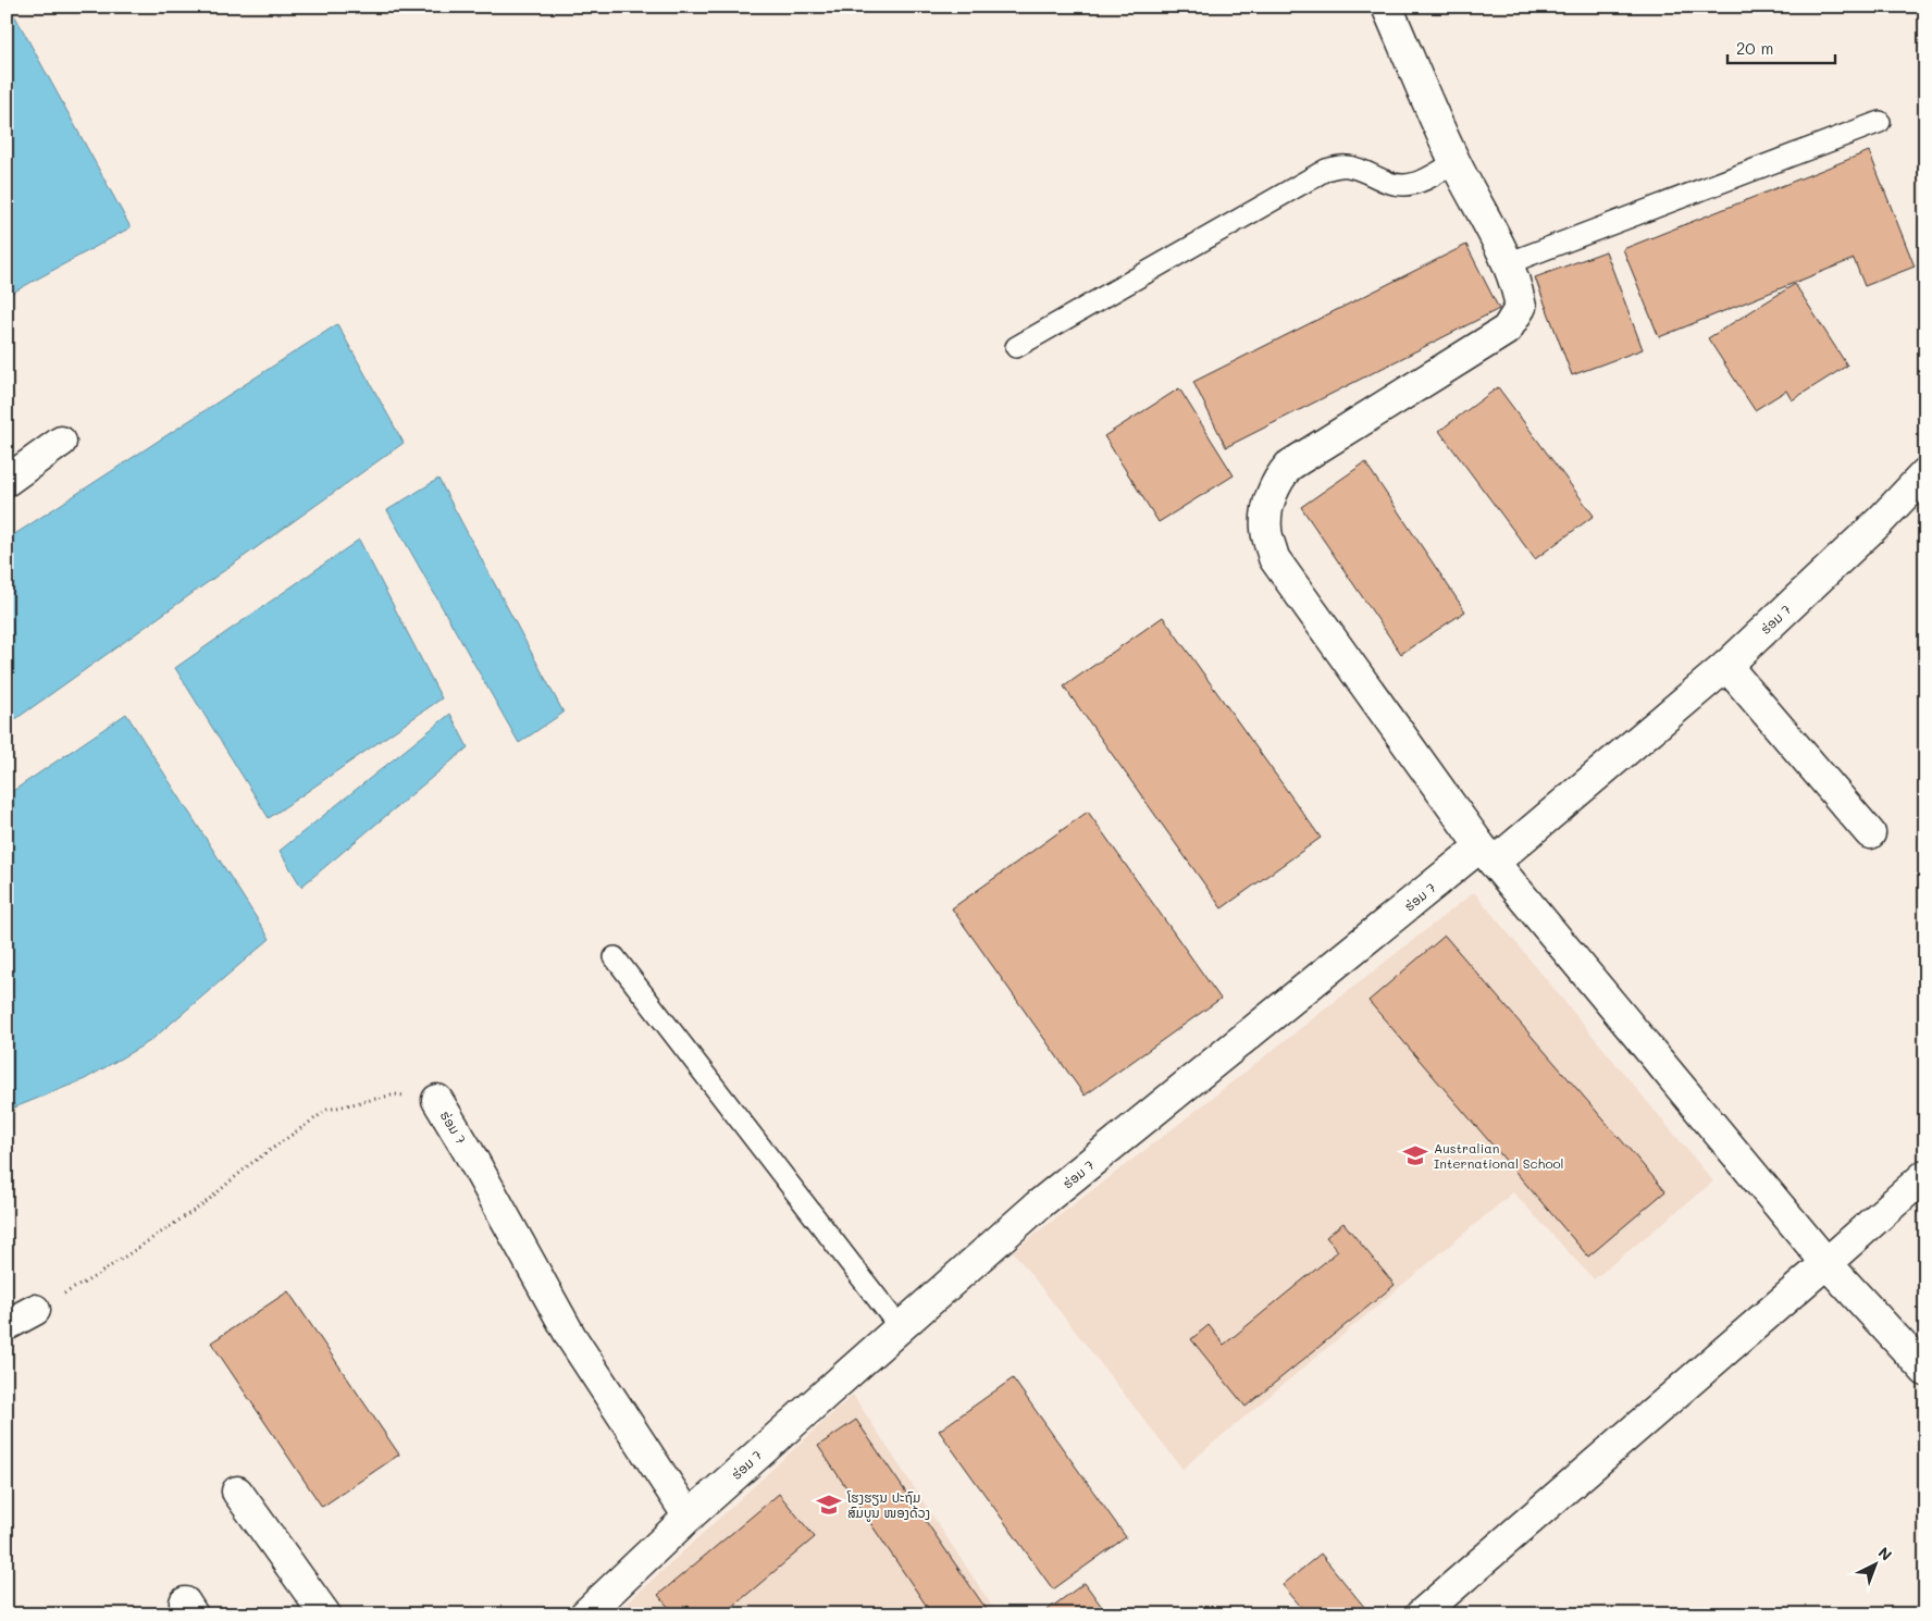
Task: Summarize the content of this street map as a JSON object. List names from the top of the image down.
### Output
{
  "streets": {
    "street": ["ຮ່ອມ 7"]
  },
  "places": {
    "school or university": ["Australian International School", "ໂຮງຮຽນ ປະຖົມ ສົມບູນ ໜອງດ້ວງ"]
  },
  "scale_bar": "20 m",
  "north": "top right"
}
